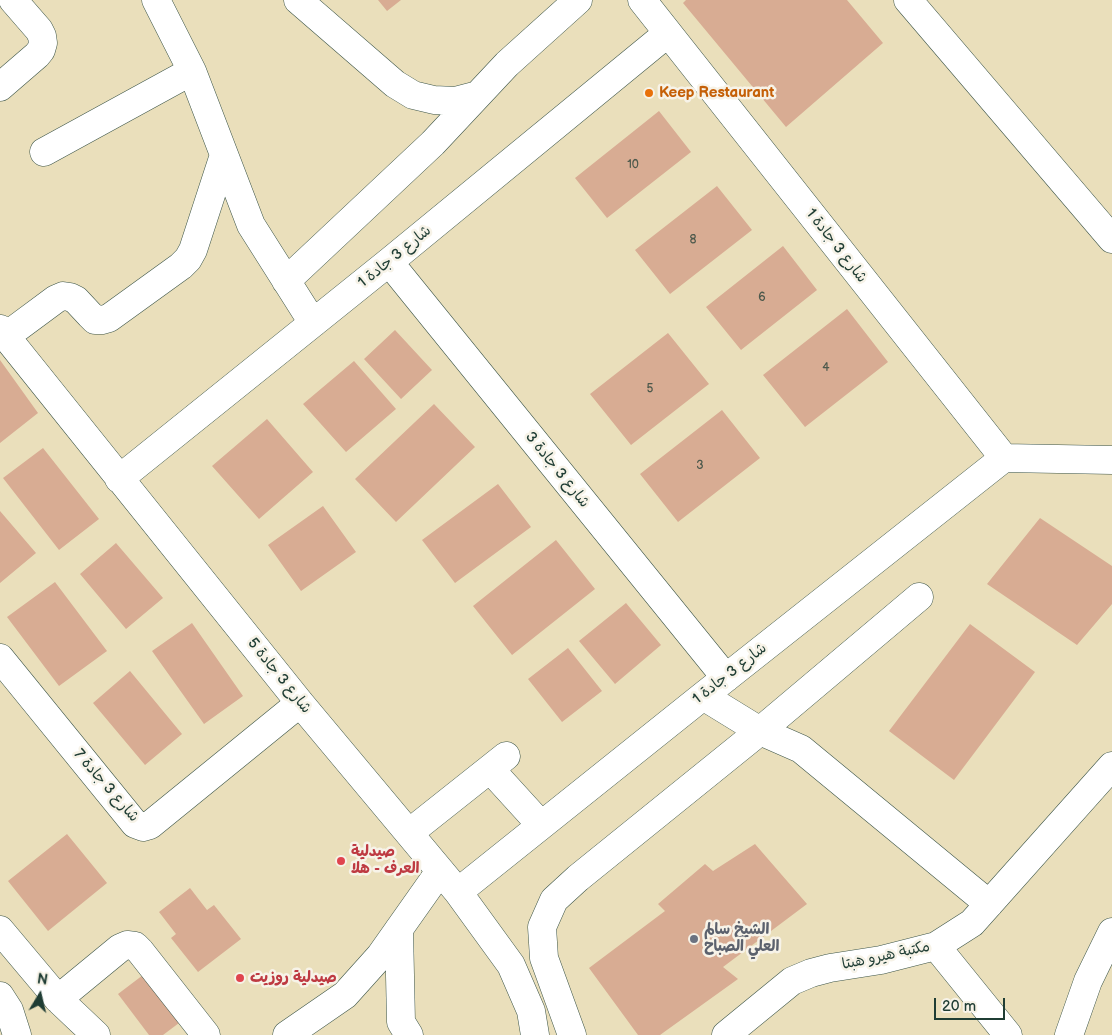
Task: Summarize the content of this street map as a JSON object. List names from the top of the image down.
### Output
{
  "streets": {
    "street": [
      "شارع 3 جادة 1",
      "شارع 3 جادة 3",
      "شارع 3 جادة 5",
      "شارع 3 جادة 7",
      "مكتبة هيرو هبتا"
    ]
  },
  "crossings": [
    ["شارع 3 جادة 1", "شارع 3 جادة 3"],
    ["شارع 3 جادة 1", "شارع 3 جادة 5"],
    ["شارع 3 جادة 5", "شارع 3 جادة 7"]
  ],
  "places": [
    "Keep Restaurant",
    "صيدلية العرف - هلا",
    "الشيخ سالم العلي الصباح",
    "صيدلية روزيت"
  ],
  "house_numbers": [
    "10",
    "8",
    "6",
    "4",
    "5",
    "3"
  ],
  "scale_bar": "20 m",
  "north": "top"
}
